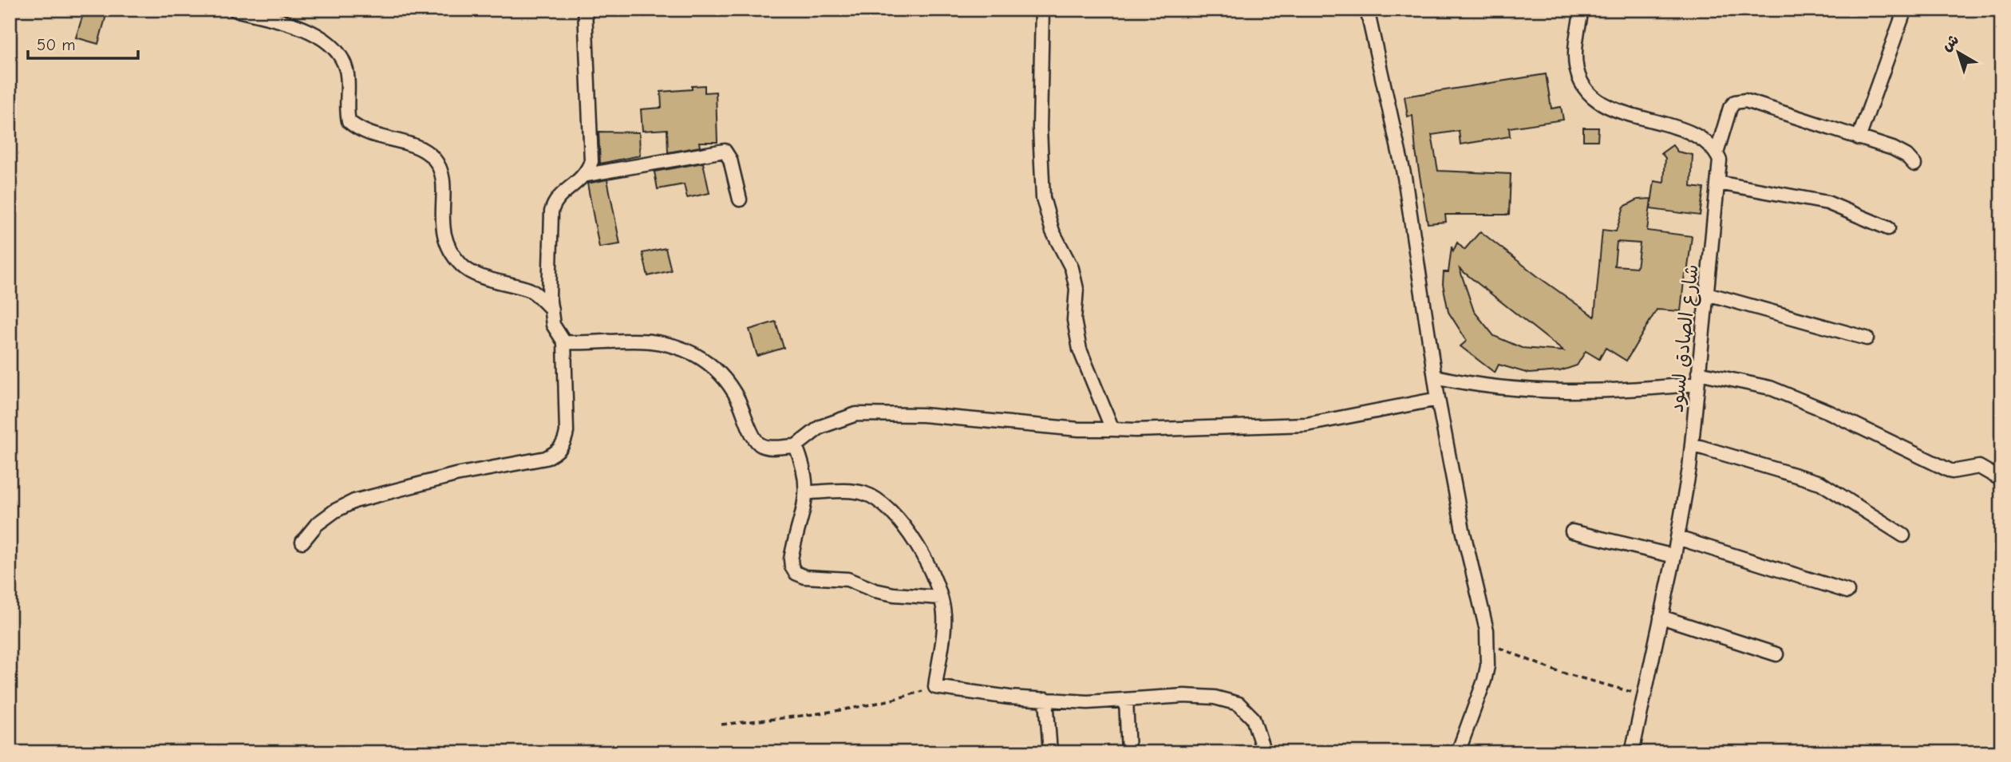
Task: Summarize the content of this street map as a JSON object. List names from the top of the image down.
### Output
{
  "streets": {
    "street": ["شارع الصادق لسود"]
  },
  "scale_bar": "50 m",
  "north": "top left"
}
